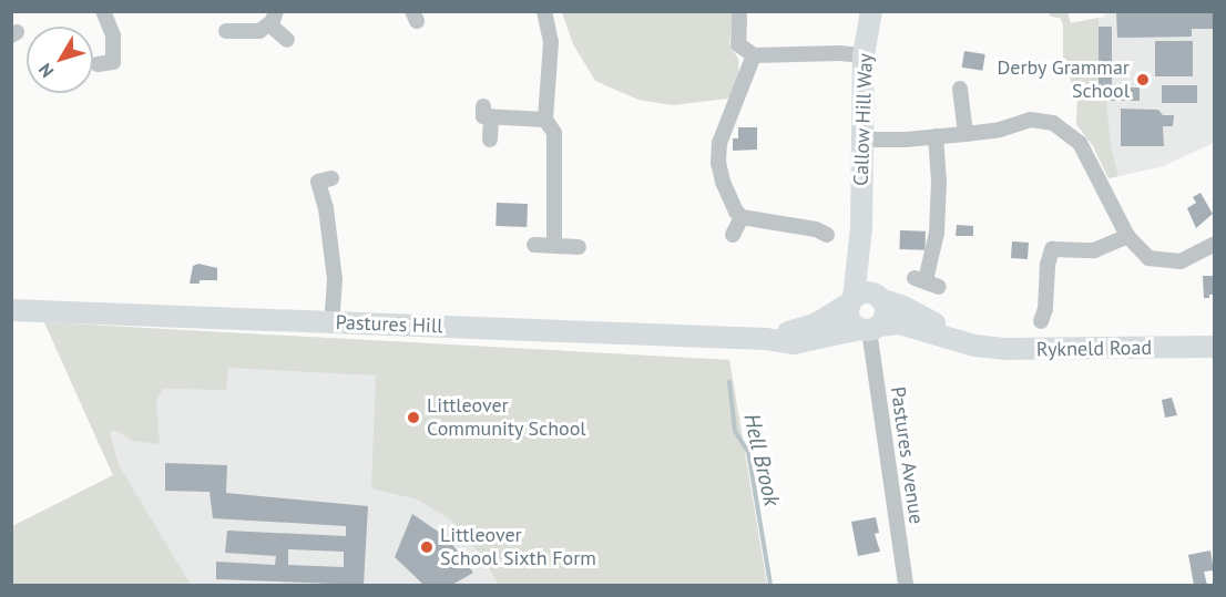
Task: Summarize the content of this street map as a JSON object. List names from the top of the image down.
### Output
{
  "streets": {
    "street": [
      "Callow Hill Way",
      "Pastures Hill",
      "Rykneld Road",
      "Pastures Avenue"
    ]
  },
  "crossings": [
    ["Callow Hill Way", "Pastures Hill"],
    ["Callow Hill Way", "Rykneld Road"],
    ["Callow Hill Way", "Pastures Avenue"],
    ["Pastures Hill", "Rykneld Road"],
    ["Pastures Hill", "Pastures Avenue"],
    ["Rykneld Road", "Pastures Avenue"]
  ],
  "water": ["Hell Brook"],
  "places": ["Derby Grammar School", "Littleover Community School", "Littleover School Sixth Form"],
  "north": "bottom left"
}
